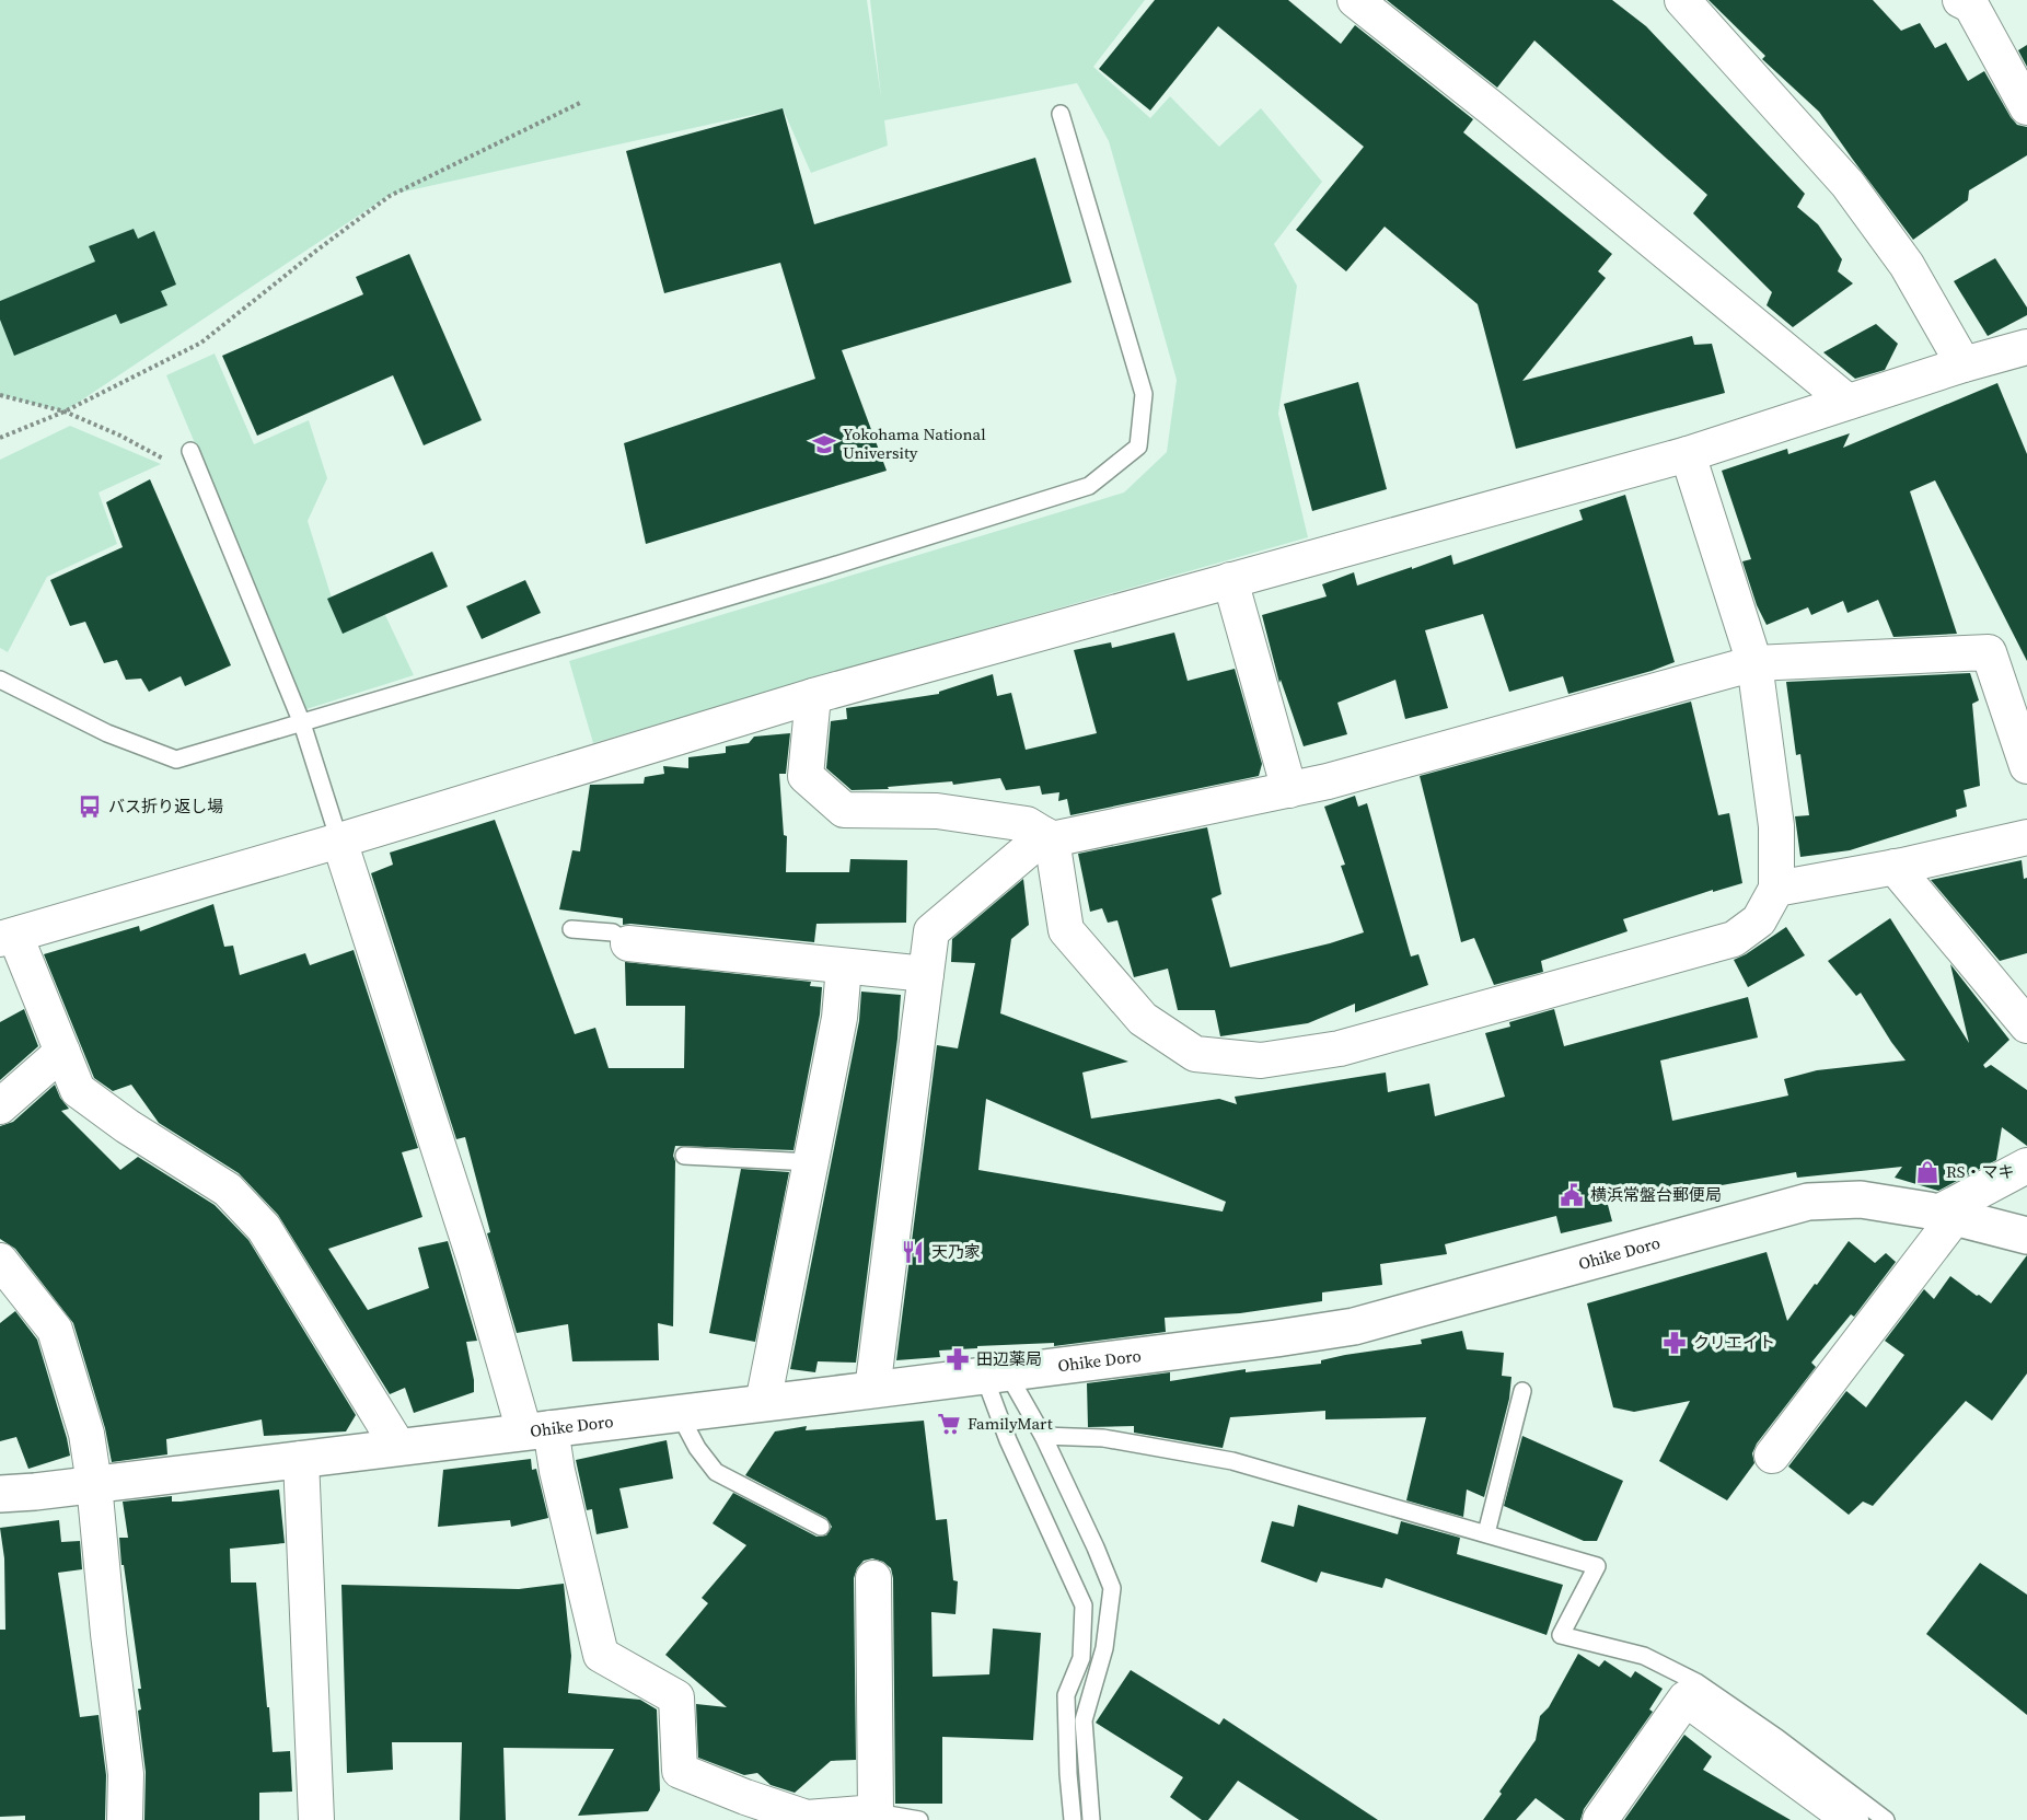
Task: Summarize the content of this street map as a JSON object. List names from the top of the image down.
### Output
{
  "streets": {
    "street": ["Ohike Doro"]
  },
  "places": {
    "school or university": ["Yokohama National University"],
    "bus stop": ["バス折り返し場"],
    "shop": ["RS・マキ"],
    "public building": ["横浜常盤台郵便局"],
    "restaurant": ["天乃家"],
    "pharmacy": ["クリエイト", "田辺薬局"],
    "supermarket": ["FamilyMart"]
  }
}
